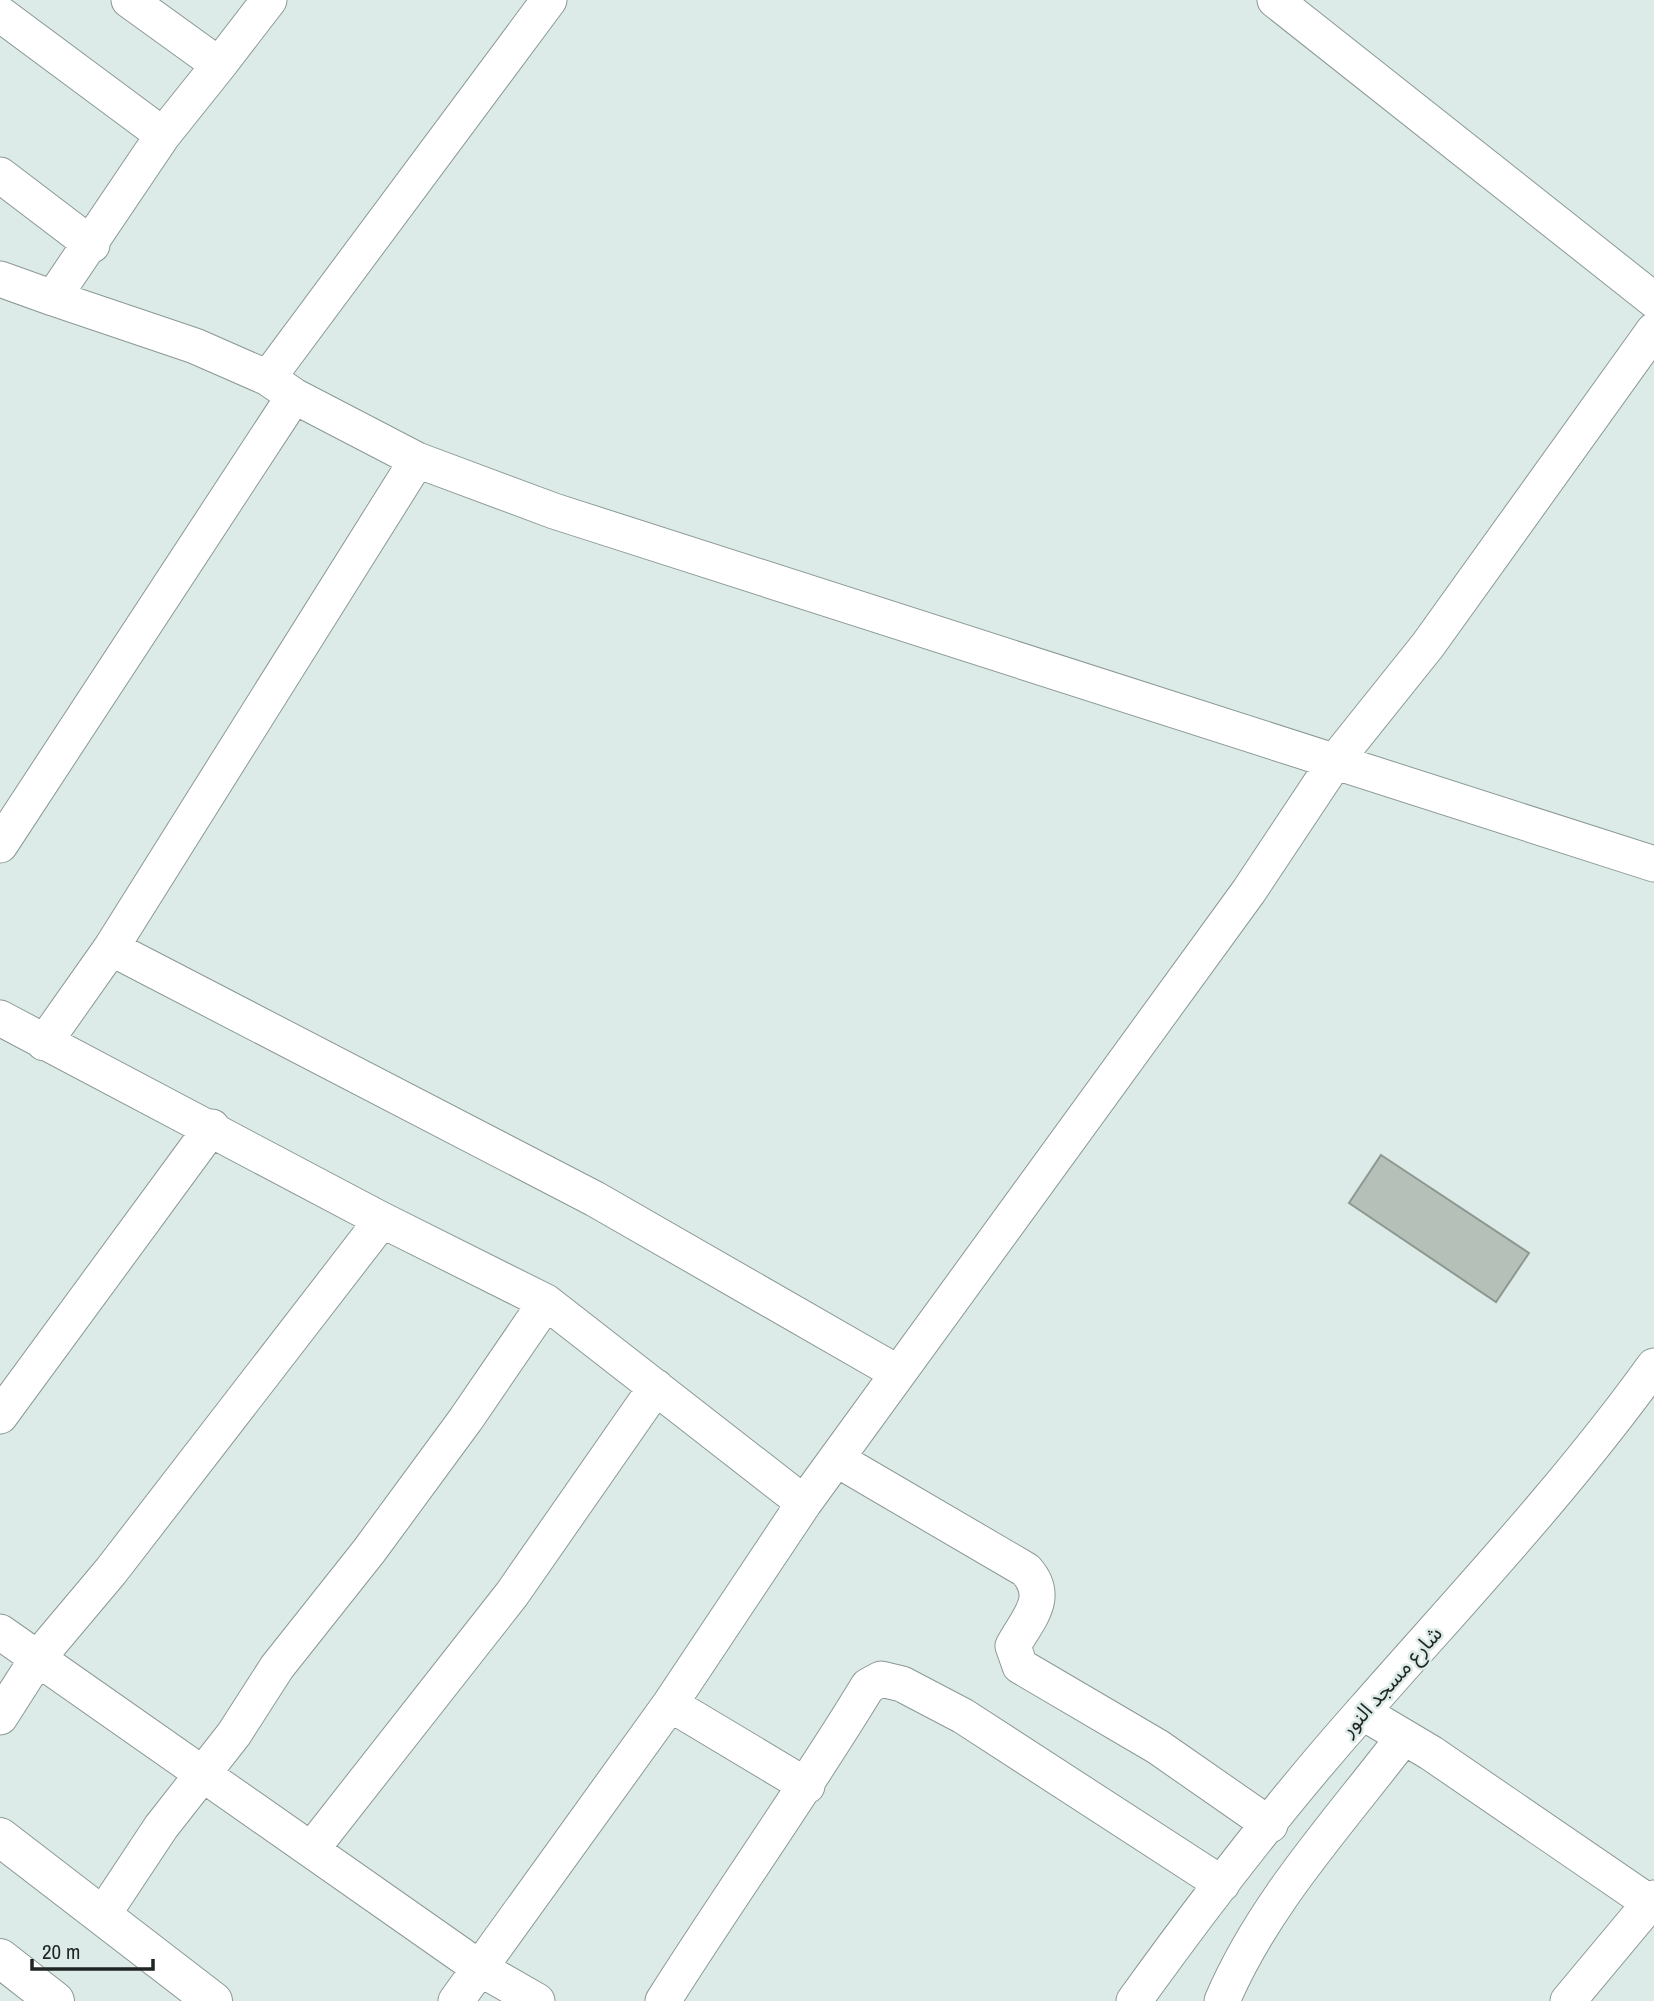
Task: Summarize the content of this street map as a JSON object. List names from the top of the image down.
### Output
{
  "streets": {
    "street": ["شارع مسجد النور"]
  },
  "scale_bar": "20 m"
}
